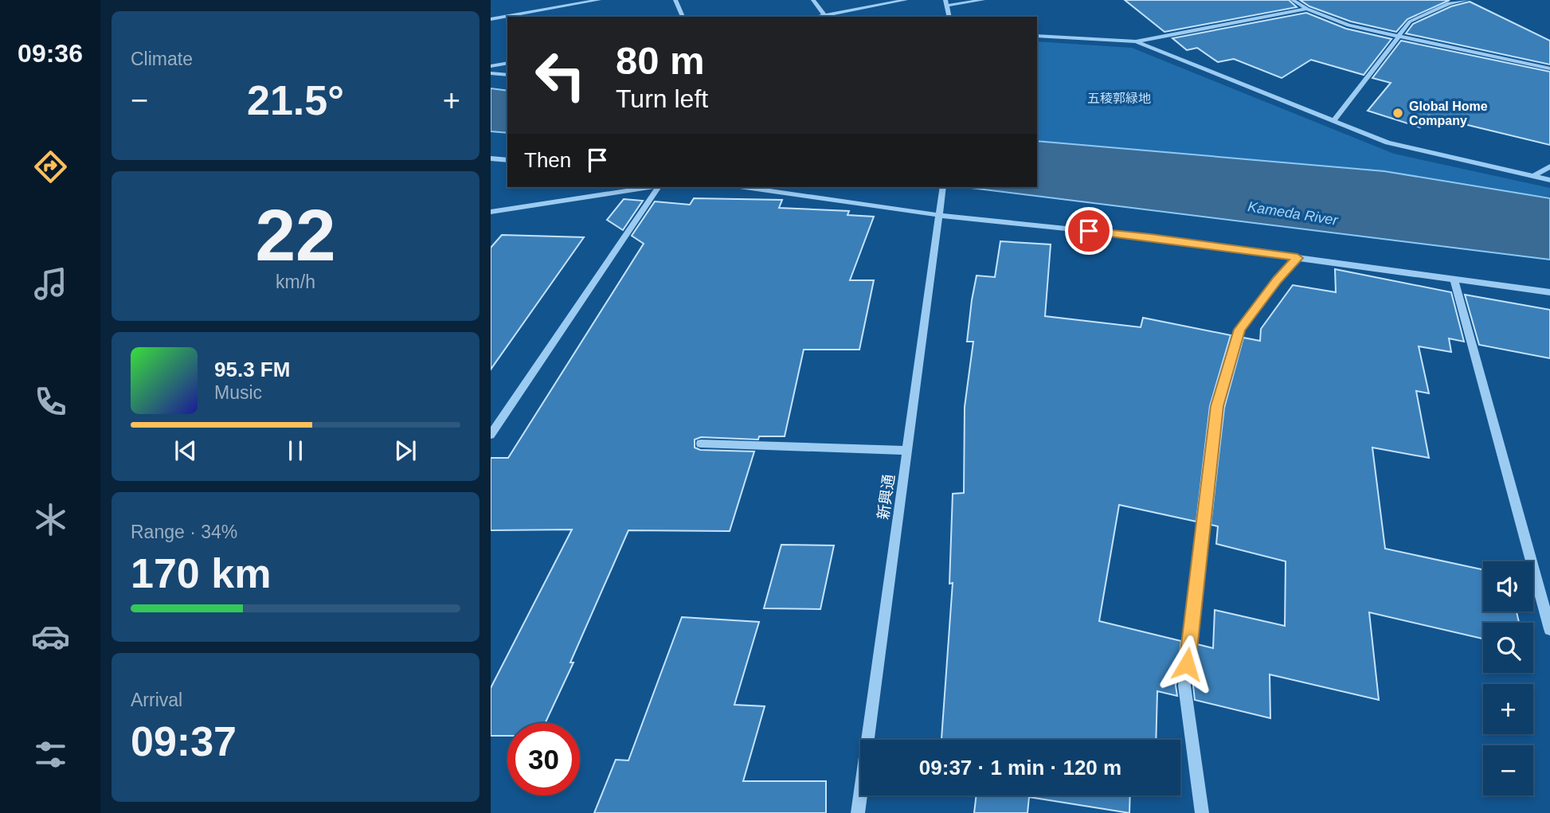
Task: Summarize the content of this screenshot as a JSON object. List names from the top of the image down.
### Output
{
  "streets": {
    "street": ["新興通"]
  },
  "water": ["Kameda River"],
  "parks": ["五稜郭緑地"],
  "places": ["Global Home Company"],
  "page": {
    "tabs": "09:36",
    "tile": [
      "Climate",
      ["22", "km/h"],
      ["Range · 34%", "170 km"],
      ["Arrival", "09:37"]
    ],
    "turn": ["80 m", "Turn left"],
    "heat": ["−", "21.5°", "+"],
    "then": "Then",
    "song": ["95.3 FM", "Music"],
    "map_buttons": ["+", "−"],
    "limit": "30",
    "trip": "09:37 · 1 min · 120 m"
  }
}
